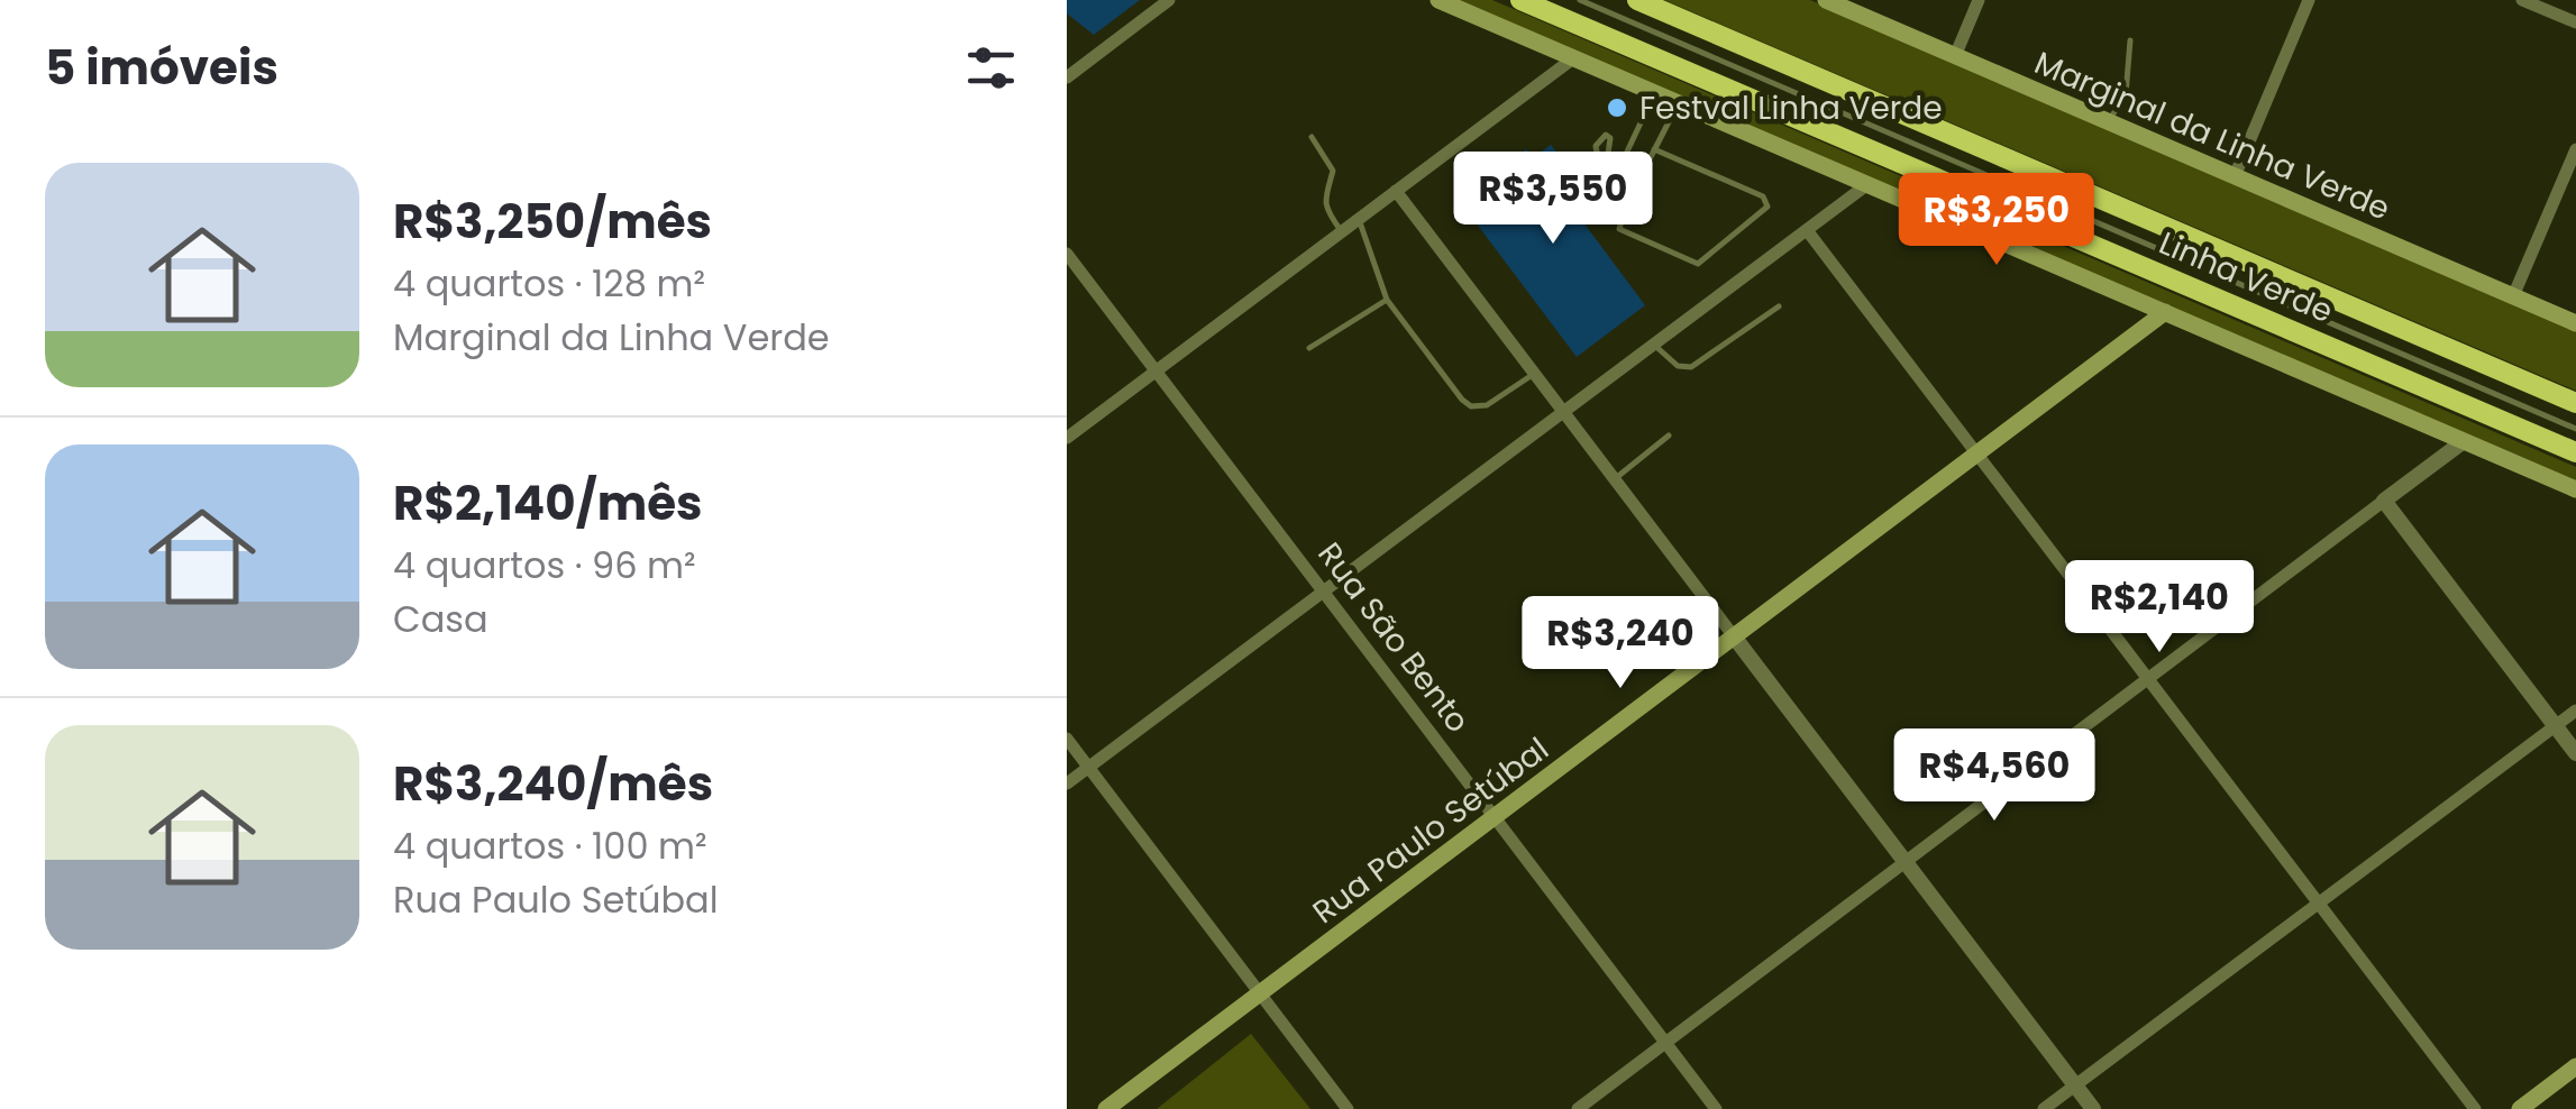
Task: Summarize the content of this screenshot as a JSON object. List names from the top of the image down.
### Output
{
  "streets": {
    "highway": ["Linha Verde"],
    "main road": ["Marginal da Linha Verde", "Rua Paulo Setúbal"],
    "street": ["Rua São Bento"]
  },
  "crossings": [
    ["Rua São Bento", "Rua Paulo Setúbal"]
  ],
  "places": ["Festval Linha Verde"],
  "page": {
    "heading": "5 imóveis",
    "list": [
      {
        "name": "R$3,250/mês",
        "note": "4 quartos · 128 m² · Marginal da Linha Verde"
      },
      {
        "name": "R$2,140/mês",
        "note": "4 quartos · 96 m² · Casa"
      },
      {
        "name": "R$3,240/mês",
        "note": "4 quartos · 100 m² · Rua Paulo Setúbal"
      }
    ],
    "price": [
      "R$3,550",
      "R$3,250",
      "R$2,140",
      "R$3,240",
      "R$4,560"
    ]
  }
}
